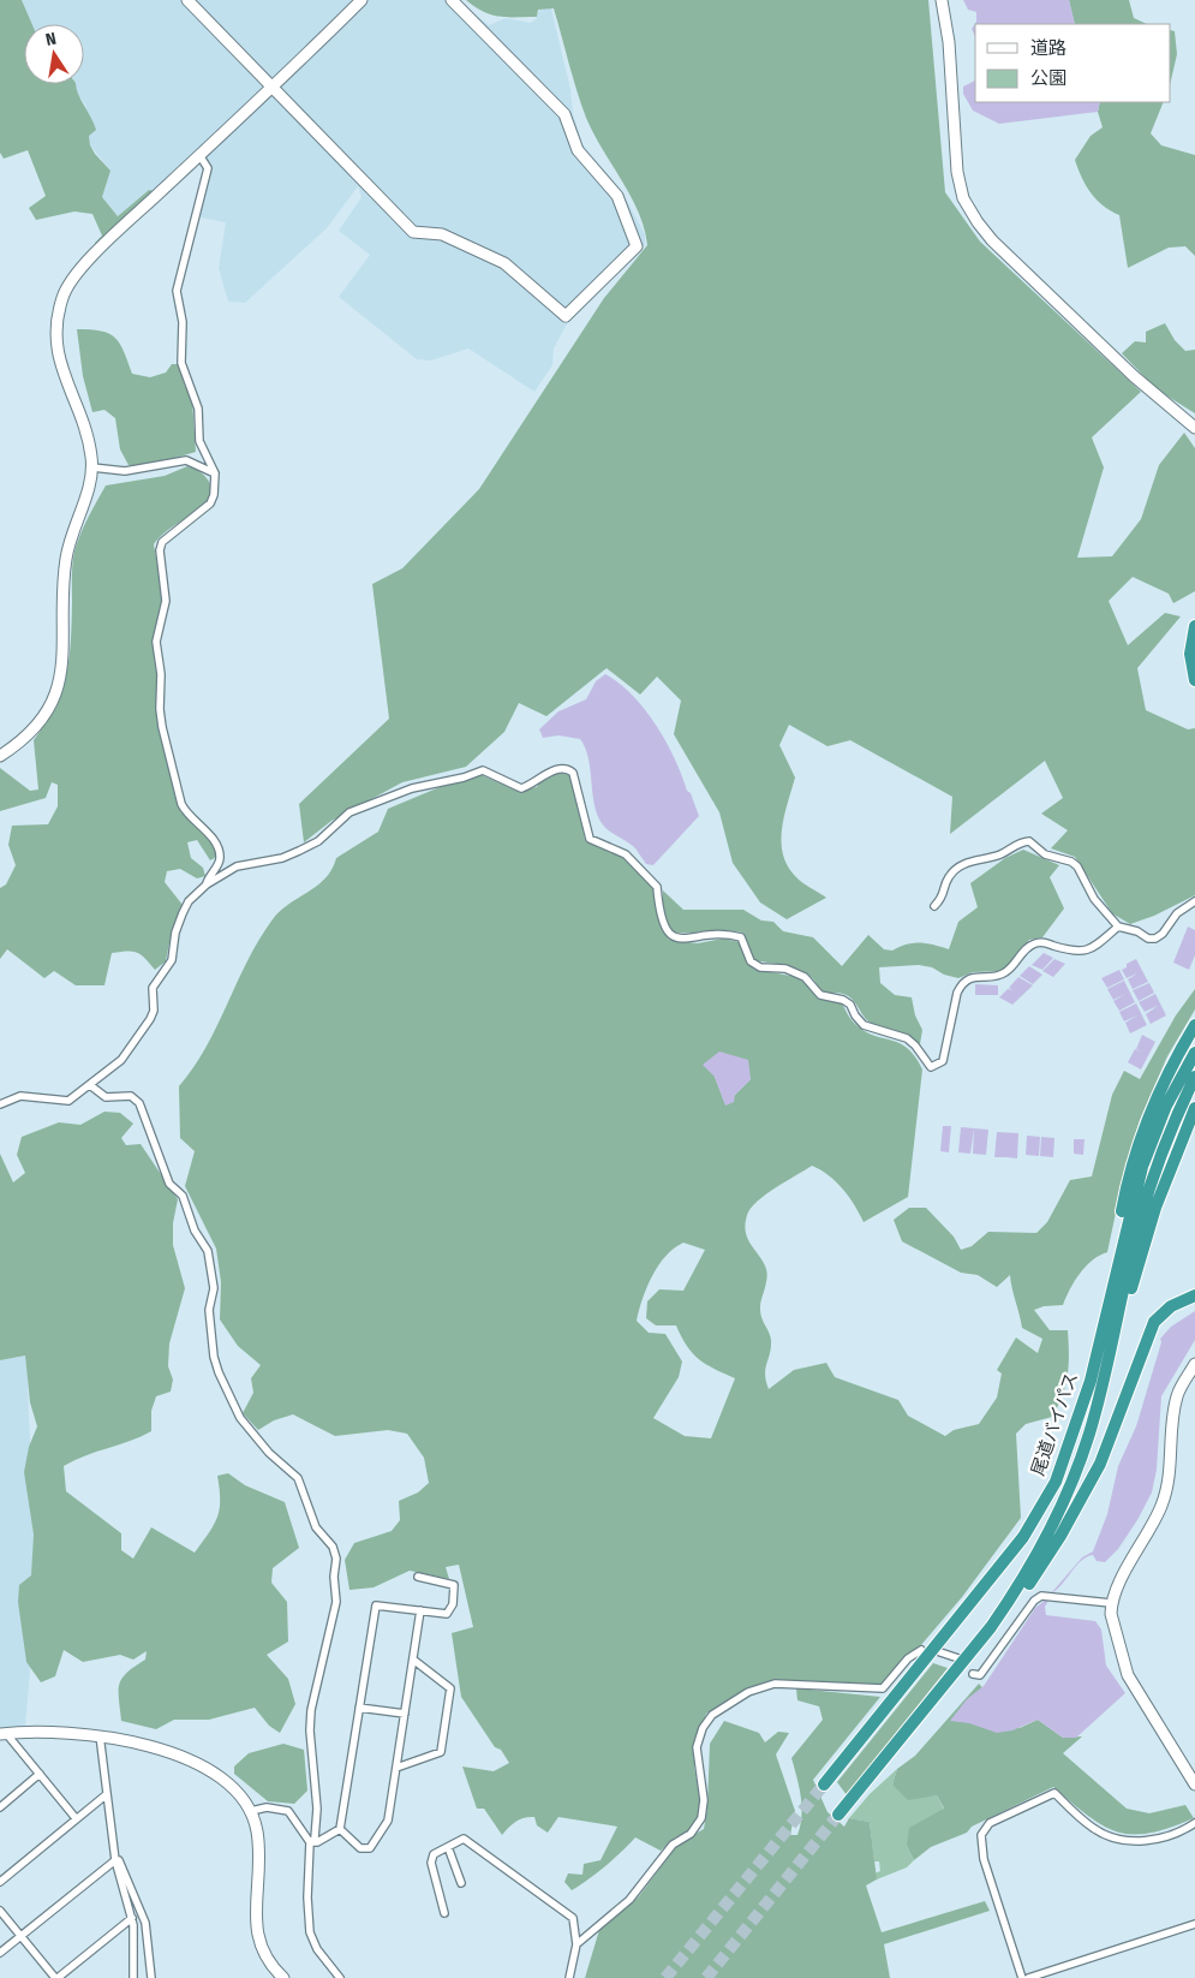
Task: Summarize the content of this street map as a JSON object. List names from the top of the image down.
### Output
{
  "streets": {
    "highway": ["尾道バイパス"]
  },
  "legend": ["道路", "公園"],
  "north": "top"
}
